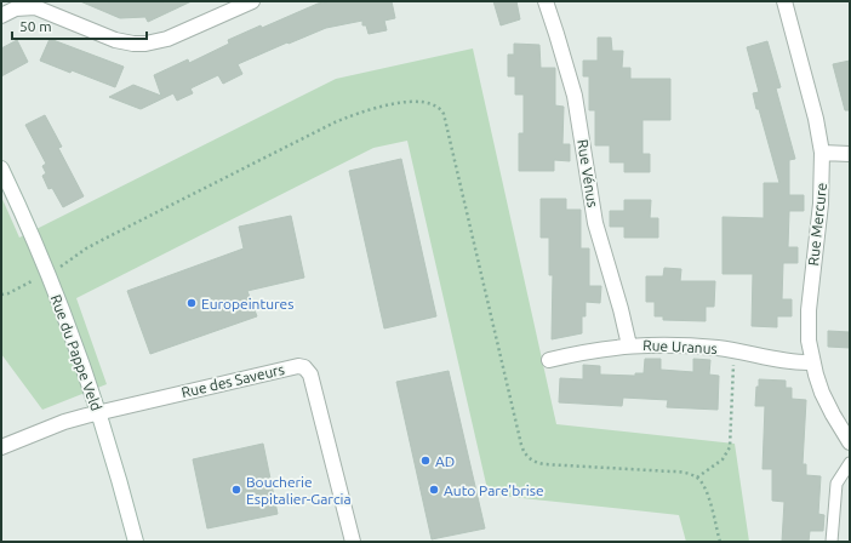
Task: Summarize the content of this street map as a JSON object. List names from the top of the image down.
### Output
{
  "streets": {
    "street": [
      "Rue Vénus",
      "Rue Mercure",
      "Rue Uranus",
      "Rue du Pappe Veld",
      "Rue des Saveurs"
    ]
  },
  "crossings": [
    ["Rue Vénus", "Rue Uranus"],
    ["Rue Mercure", "Rue Uranus"],
    ["Rue du Pappe Veld", "Rue des Saveurs"]
  ],
  "places": [
    "Europeintures",
    "AD",
    "Boucherie Espitalier-Garcia",
    "Auto Pare'brise"
  ],
  "scale_bar": "50 m"
}
